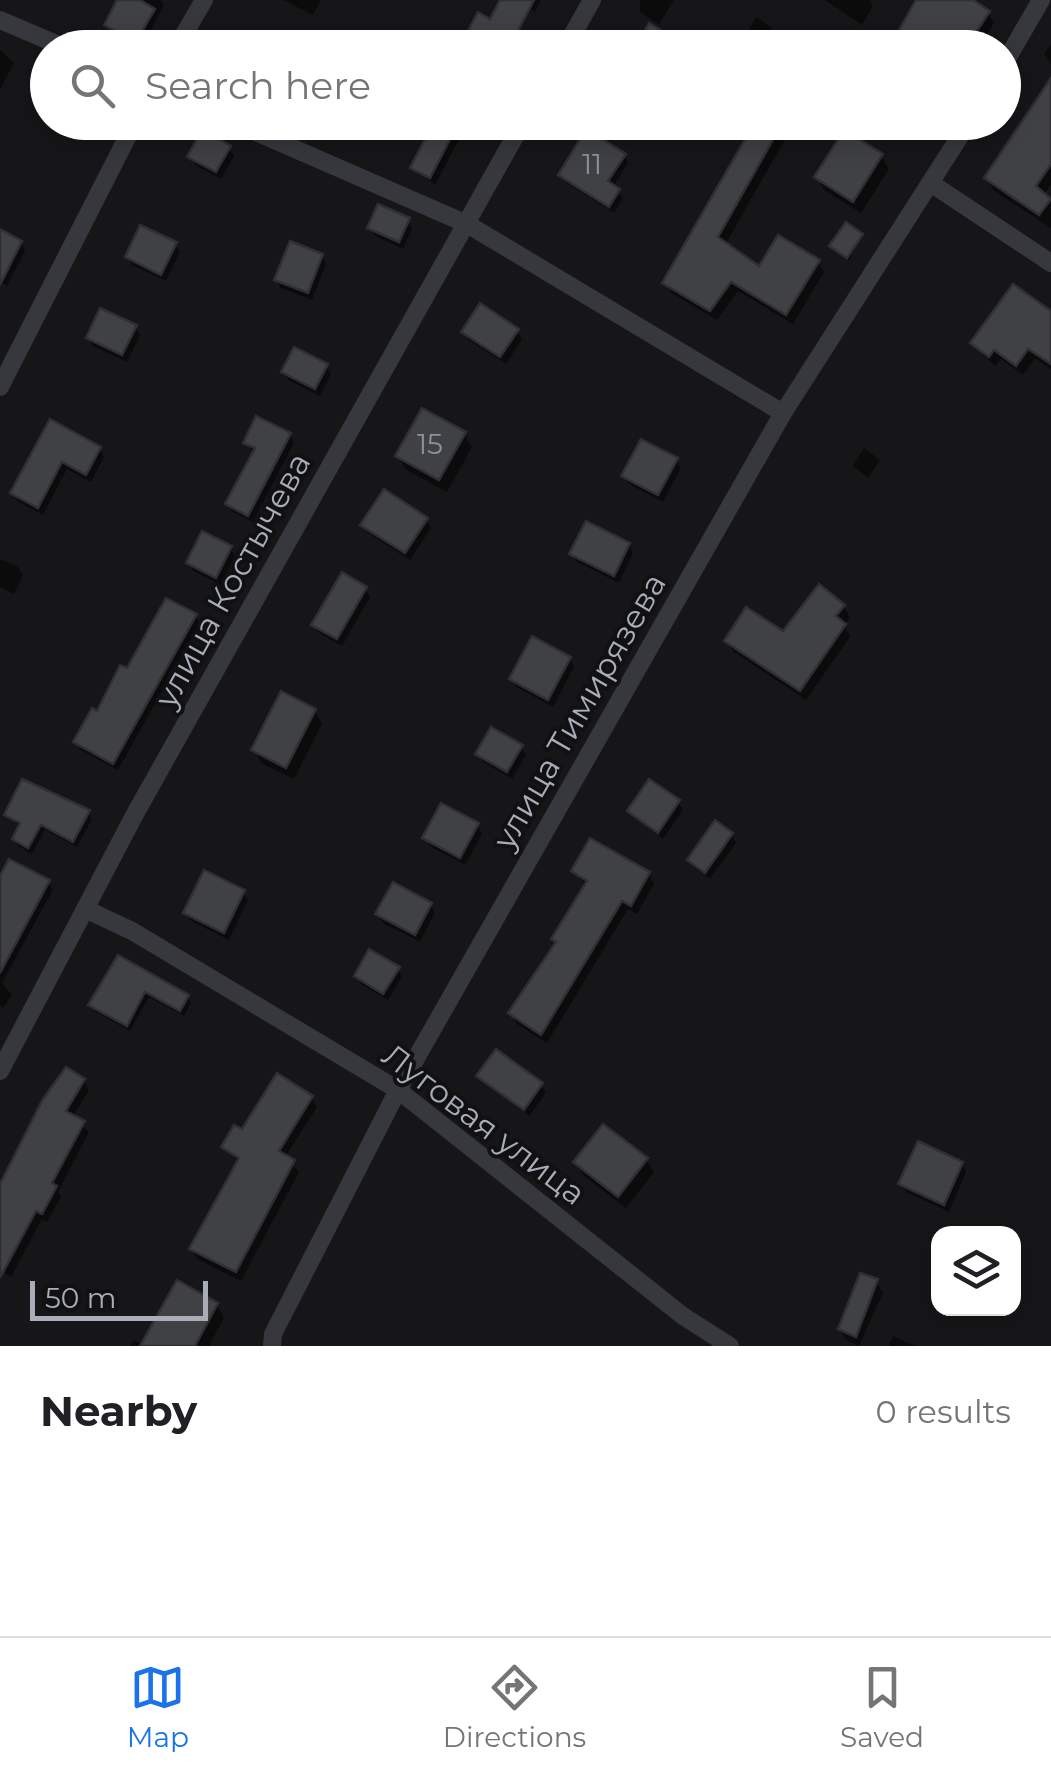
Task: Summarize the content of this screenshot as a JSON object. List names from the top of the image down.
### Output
{
  "streets": {
    "street": ["улица Костычева", "улица Тимирязева", "Луговая улица"]
  },
  "crossings": [
    ["улица Костычева", "Луговая улица"],
    ["улица Тимирязева", "Луговая улица"]
  ],
  "house_numbers": ["11", "15"],
  "scale_bar": "50 m",
  "page": {
    "search": "Search here",
    "scale": "50 m",
    "heading": ["Nearby", "0 results"],
    "nav": ["Map", "Directions", "Saved"]
  }
}
